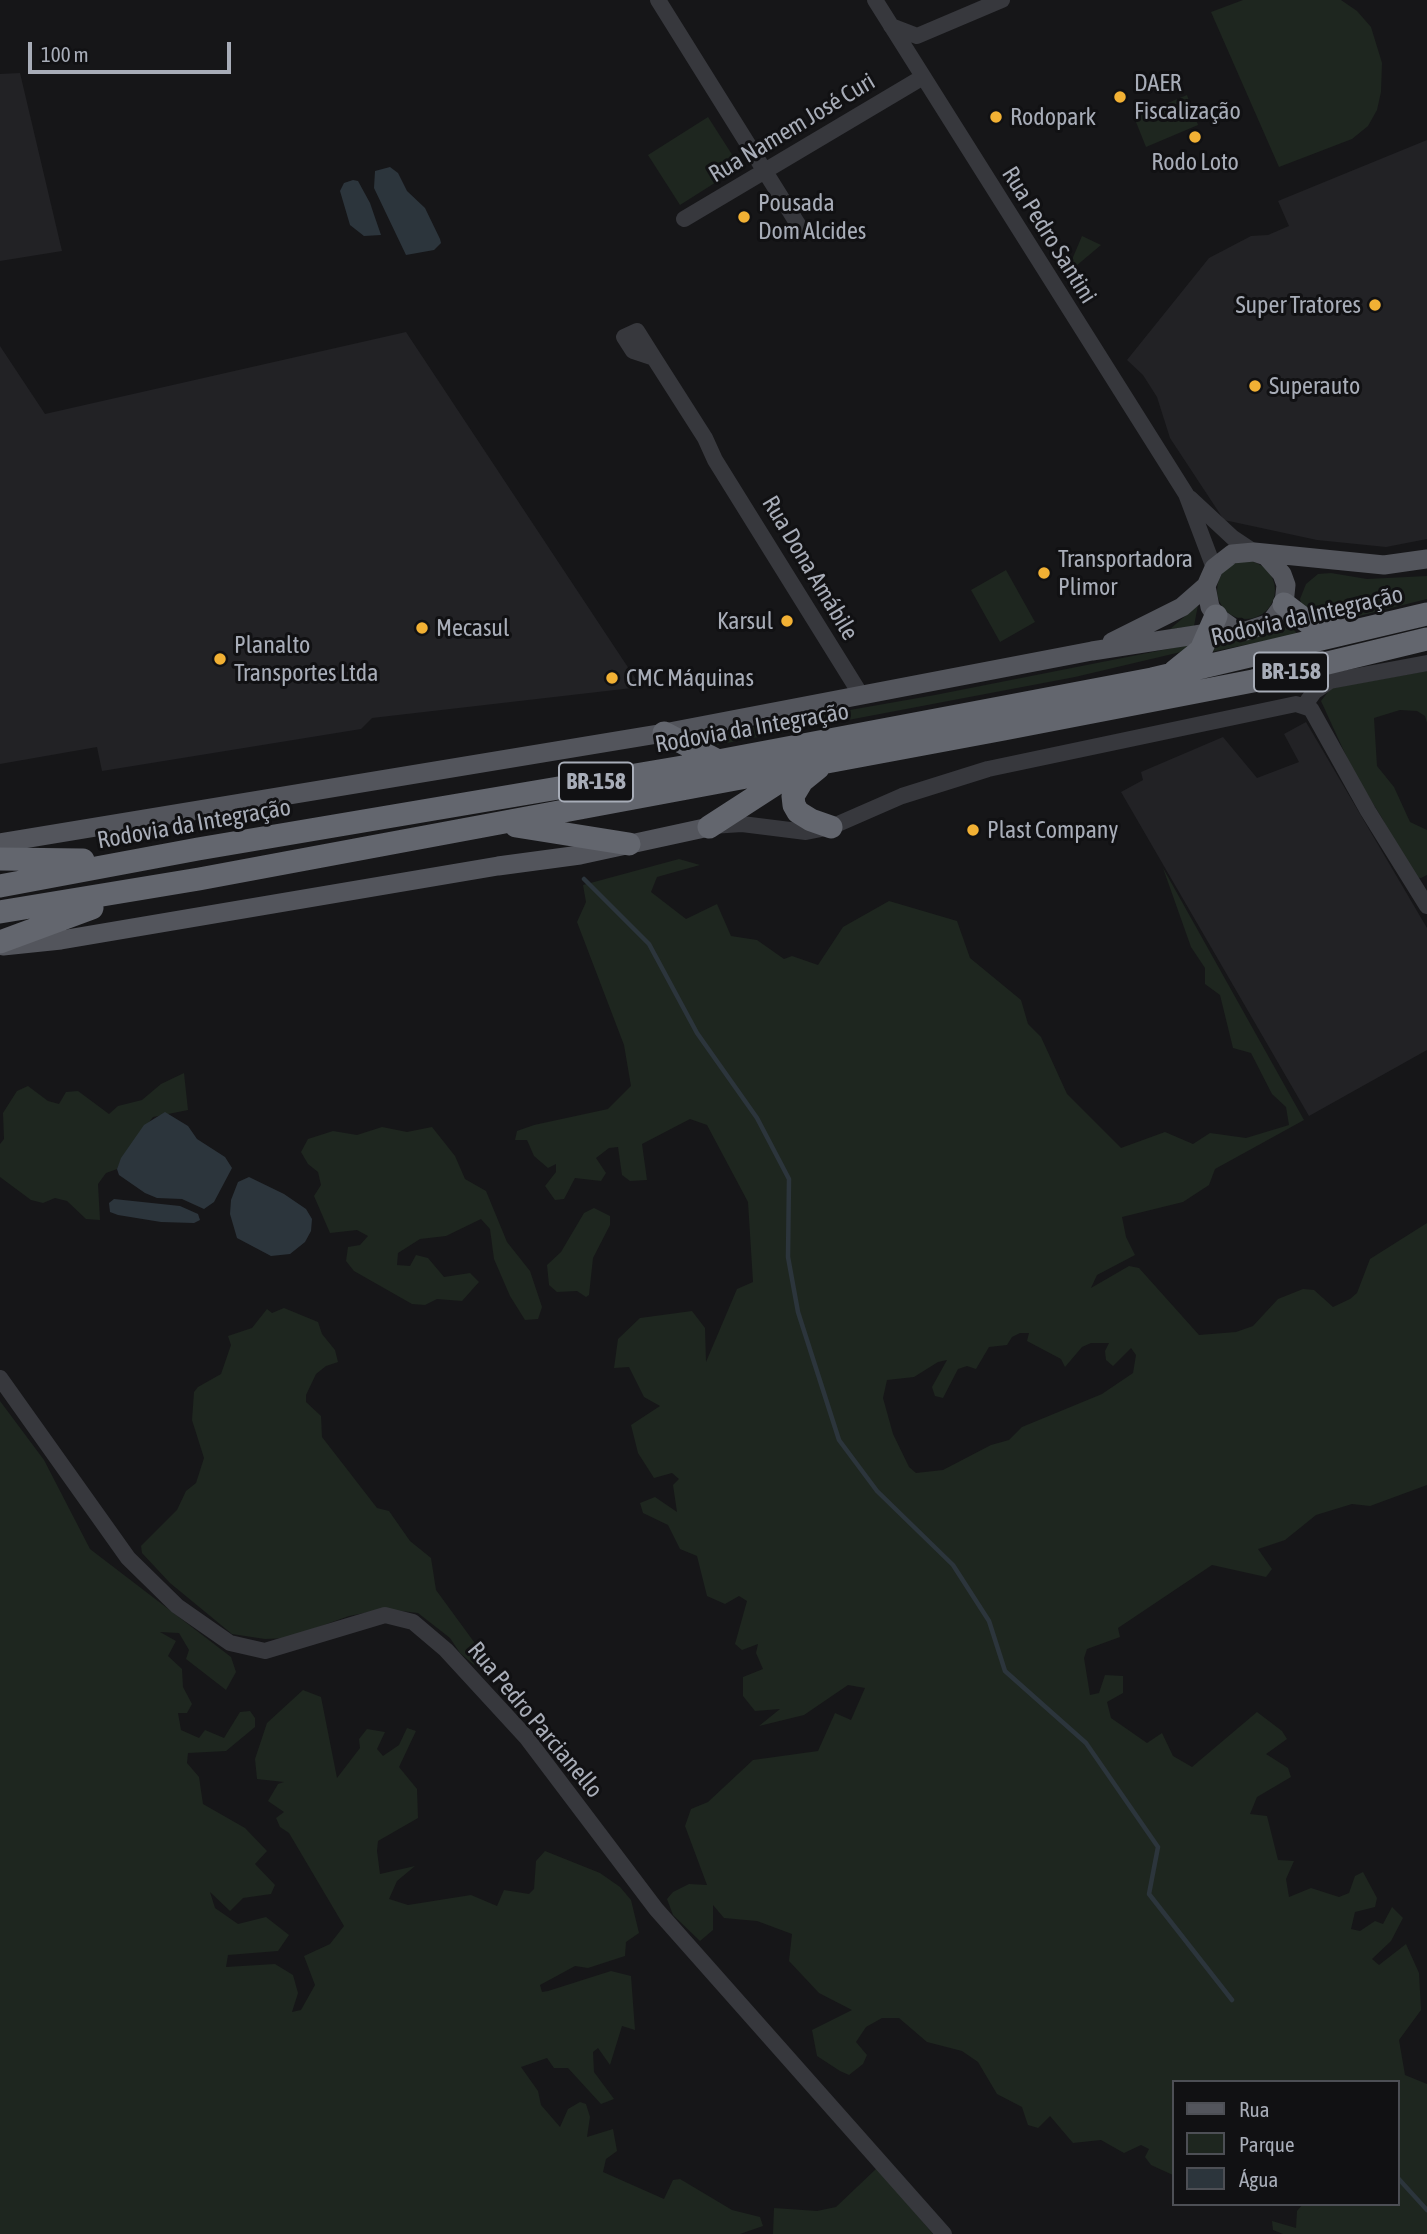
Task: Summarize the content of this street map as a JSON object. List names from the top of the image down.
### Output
{
  "streets": {
    "highway": ["Rodovia da Integração", "BR-158"],
    "street": [
      "Rua Namem José Curi",
      "Rua Pedro Santini",
      "Rua Dona Amábile",
      "Rua Pedro Parcianello"
    ]
  },
  "crossings": [
    ["Rua Namem José Curi", "Rua Pedro Santini"],
    ["Rua Pedro Santini", "BR-158"],
    ["Rua Dona Amábile", "BR-158"],
    ["Rodovia da Integração", "BR-158"]
  ],
  "places": [
    "DAER Fiscalização",
    "Rodopark",
    "Rodo Loto",
    "Pousada Dom Alcides",
    "Super Tratores",
    "Superauto",
    "Transportadora Plimor",
    "Karsul",
    "Mecasul",
    "Planalto Transportes Ltda",
    "CMC Máquinas",
    "Plast Company"
  ],
  "legend": ["Rua", "Parque", "Água"],
  "scale_bar": "100 m"
}
